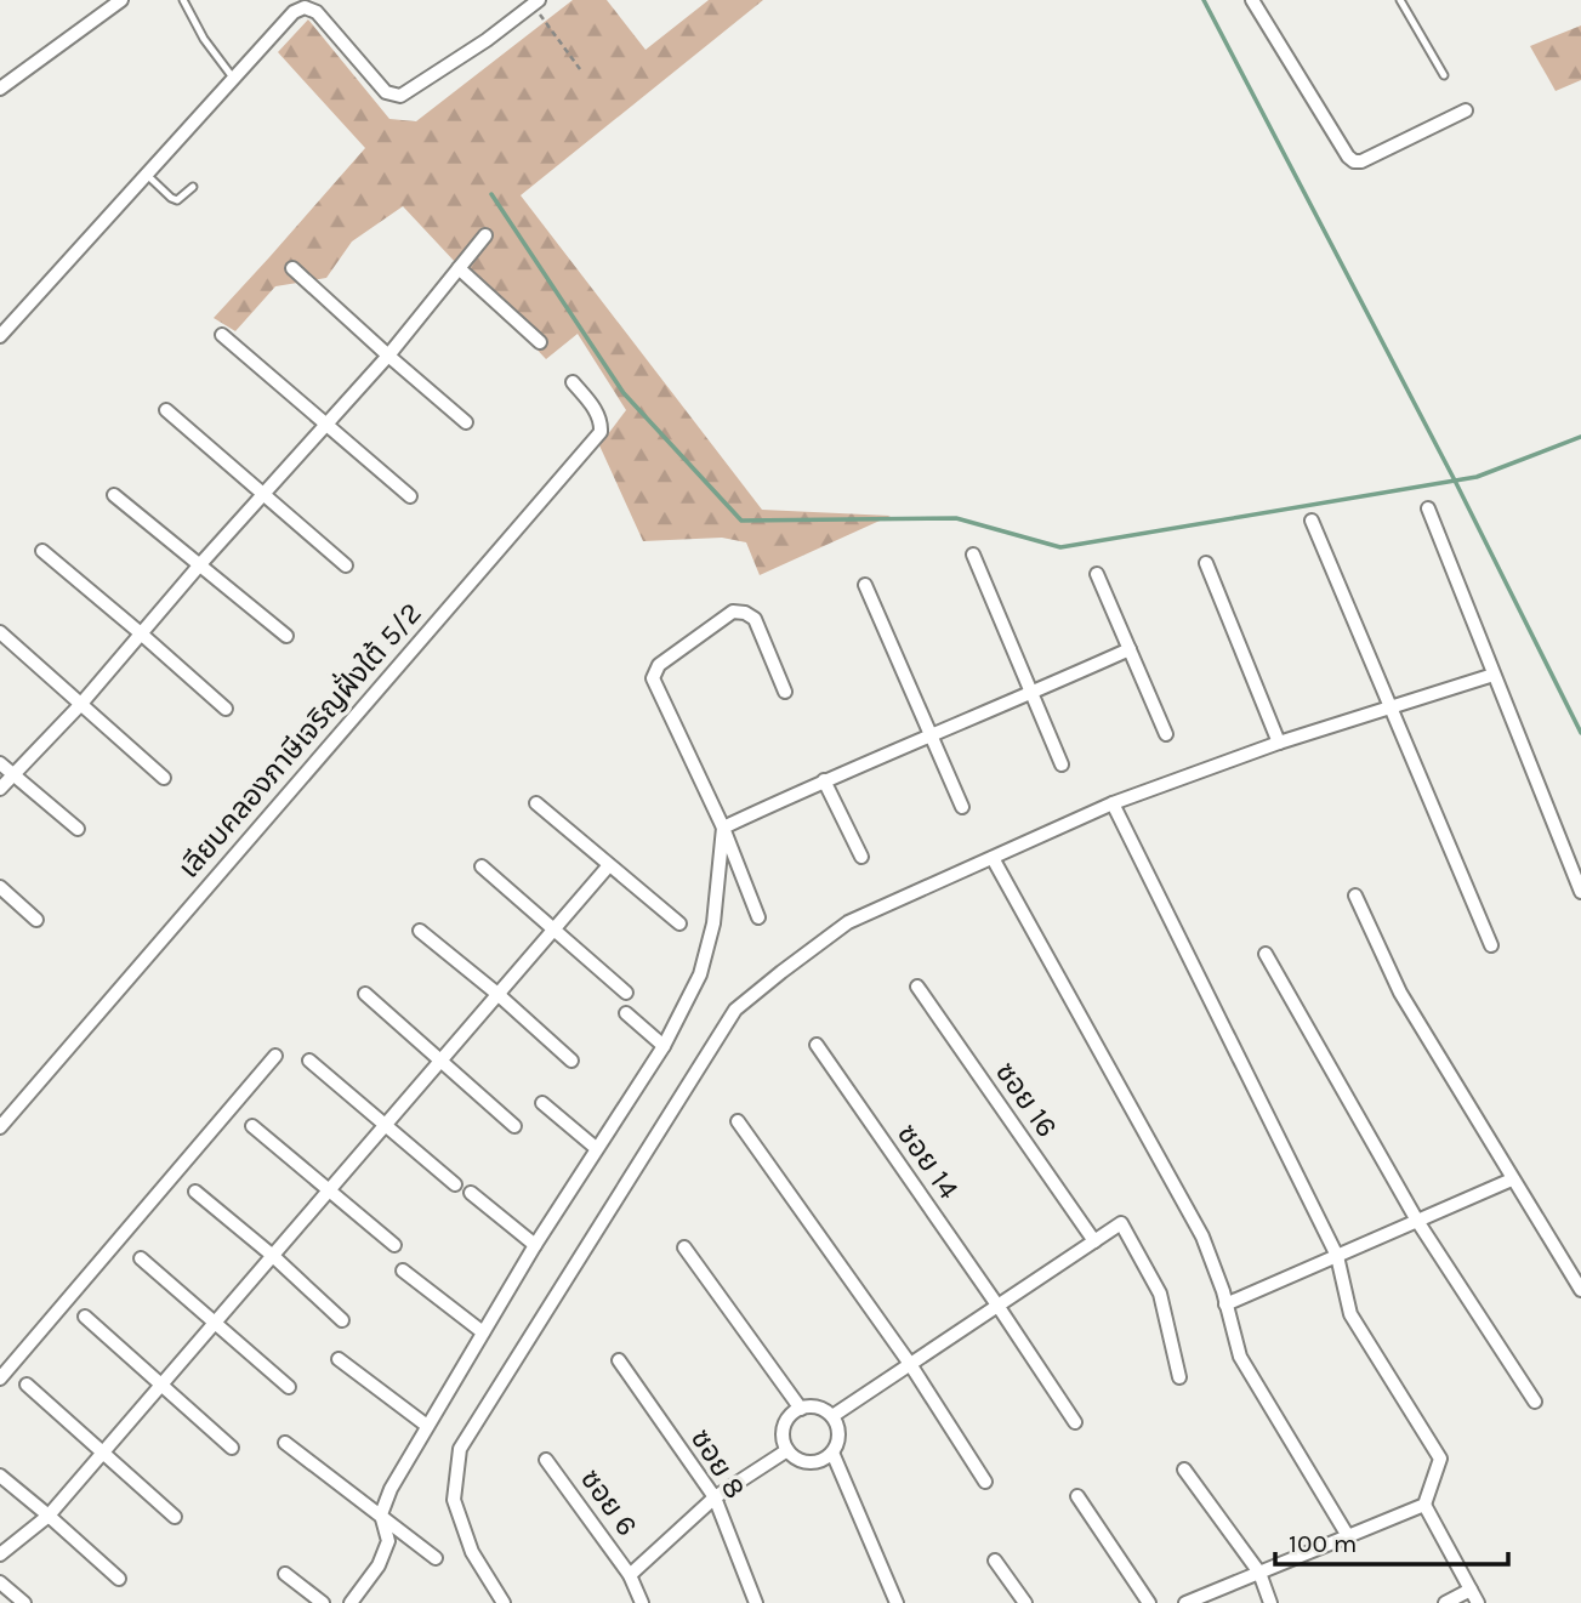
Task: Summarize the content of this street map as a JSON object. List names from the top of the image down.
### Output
{
  "streets": {
    "street": [
      "เลียบคลองภาษีเจริญฝั่งใต้ 5/2",
      "ซอย 16",
      "ซอย 14",
      "ซอย 8",
      "ซอย 6"
    ]
  },
  "scale_bar": "100 m"
}
